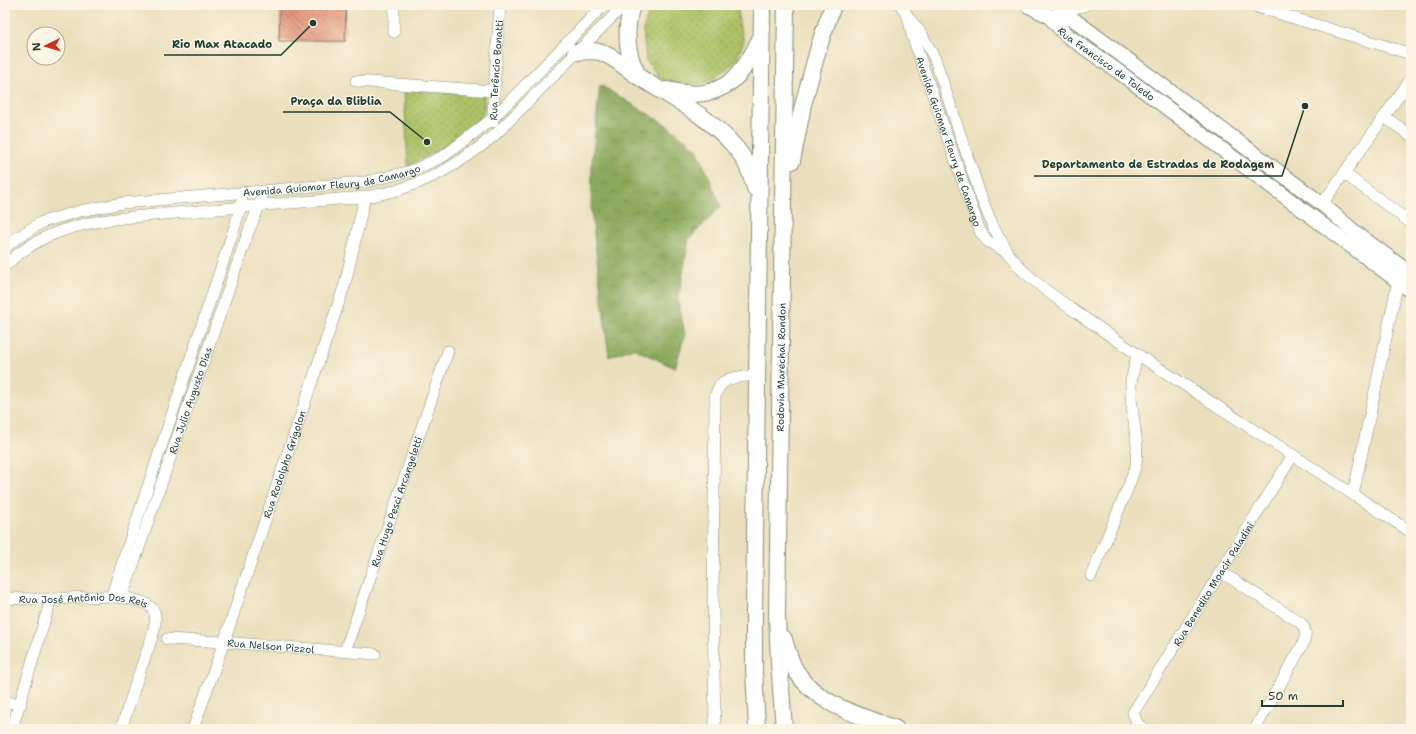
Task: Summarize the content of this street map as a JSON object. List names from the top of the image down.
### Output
{
  "streets": {
    "highway": ["Rodovia Marechal Rondon"],
    "main road": ["Rua Francisco de Toledo"],
    "street": [
      "Rua Terêncio Bonatti",
      "Avenida Guiomar Fleury de Camargo",
      "Rua Julio Augusto Dias",
      "Rua Rodolpho Grigolon",
      "Rua Hugo Pesci Arcangeletti",
      "Rua Benedito Moacir Paladini",
      "Rua José Antônio Dos Reis",
      "Rua Nelson Pizzol"
    ]
  },
  "crossings": [
    ["Rua Terêncio Bonatti", "Avenida Guiomar Fleury de Camargo"],
    ["Avenida Guiomar Fleury de Camargo", "Rua Julio Augusto Dias"],
    ["Rua Julio Augusto Dias", "Rua José Antônio Dos Reis"],
    ["Rua Rodolpho Grigolon", "Rua Nelson Pizzol"],
    ["Rua Hugo Pesci Arcangeletti", "Rua Nelson Pizzol"]
  ],
  "places": ["Rio Max Atacado", "Departamento de Estradas de Rodagem", "Praça da Bliblia"],
  "scale_bar": "50 m",
  "north": "left"
}
